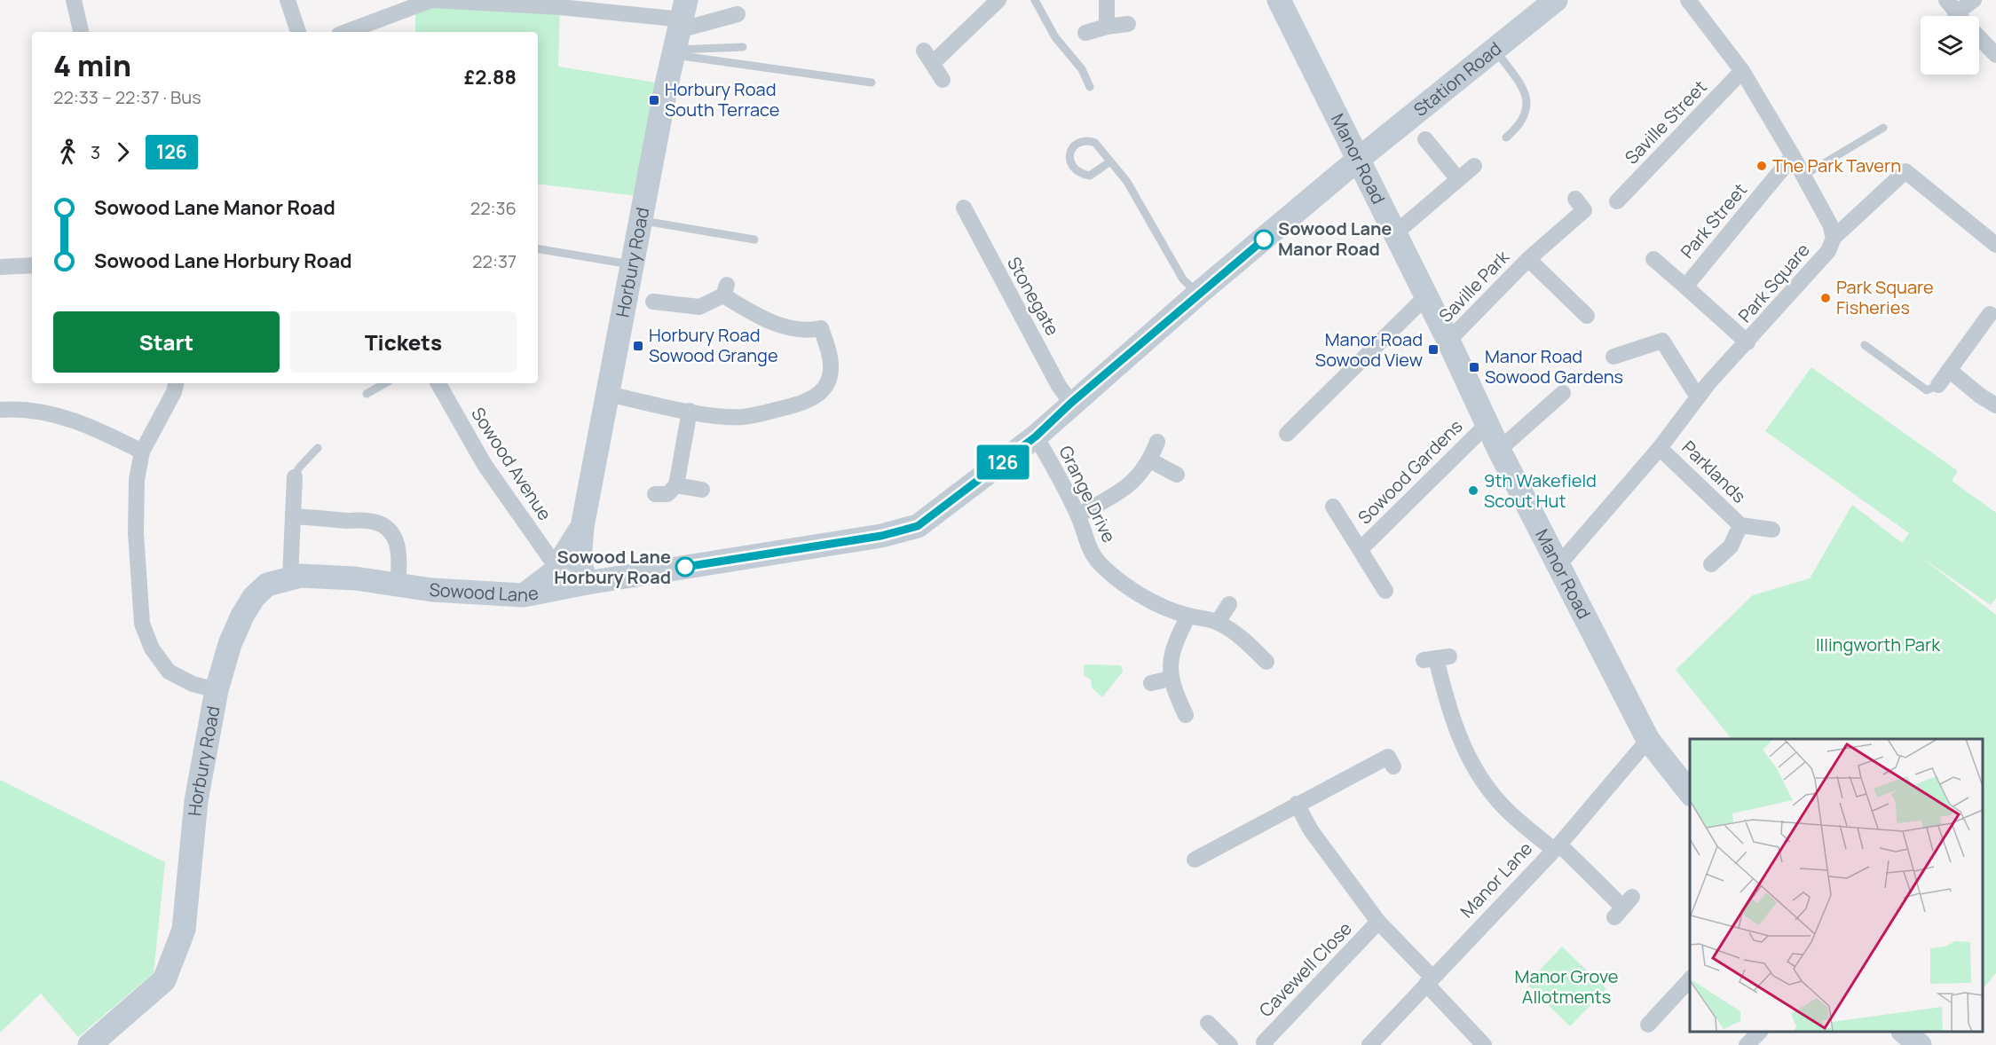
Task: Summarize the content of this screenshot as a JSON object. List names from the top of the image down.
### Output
{
  "streets": {
    "main road": [
      "Station Road",
      "Manor Road",
      "Horbury Road",
      "Sowood Lane"
    ],
    "street": [
      "Saville Street",
      "Park Street",
      "Park Square",
      "Saville Park",
      "Stonegate",
      "Sowood Avenue",
      "Sowood Gardens",
      "Parklands",
      "Grange Drive",
      "Manor Lane",
      "Cavewell Close"
    ]
  },
  "crossings": [
    ["Station Road", "Manor Road"],
    ["Station Road", "Sowood Lane"],
    ["Saville Street", "Park Square"],
    ["Manor Road", "Park Square"],
    ["Manor Road", "Saville Park"],
    ["Manor Road", "Sowood Gardens"],
    ["Manor Road", "Sowood Lane"],
    ["Manor Road", "Manor Lane"],
    ["Park Street", "Park Square"],
    ["Horbury Road", "Sowood Avenue"],
    ["Horbury Road", "Sowood Lane"],
    ["Park Square", "Parklands"],
    ["Stonegate", "Sowood Lane"],
    ["Grange Drive", "Sowood Lane"]
  ],
  "parks": ["Illingworth Park", "Manor Grove Allotments"],
  "places": {
    "transit": [
      "Horbury Road South Terrace",
      "Horbury Road Sowood Grange",
      "Manor Road Sowood View",
      "Manor Road Sowood Gardens"
    ],
    "other": [
      "The Park Tavern",
      "Sowood Lane Manor Road",
      "Park Square Fisheries",
      "9th Wakefield Scout Hut",
      "Sowood Lane Horbury Road"
    ]
  },
  "lines": ["bus line 126"],
  "page": {
    "on_map": "126",
    "heading": ["4 min", "22:33 – 22:37 · Bus", "£2.88"],
    "legs": ["3", "126"],
    "list": [
      {
        "name": "Sowood Lane Manor Road",
        "value": "22:36"
      },
      {
        "name": "Sowood Lane Horbury Road",
        "value": "22:37"
      }
    ],
    "buttons": ["Start", "Tickets"]
  }
}
